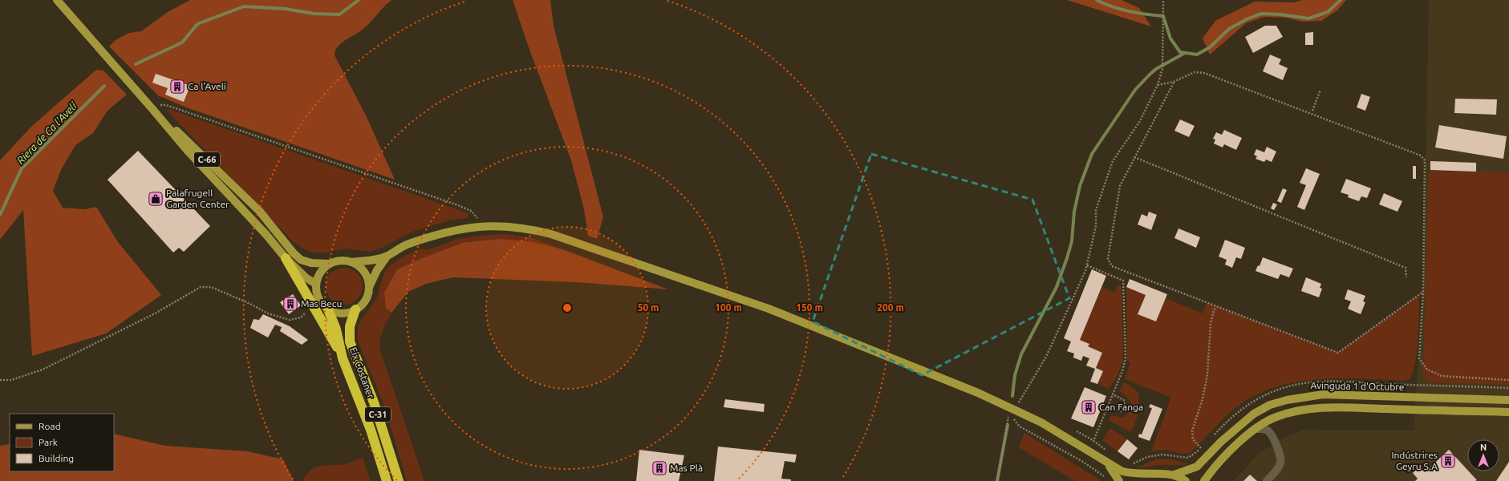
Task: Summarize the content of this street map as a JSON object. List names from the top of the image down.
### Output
{
  "streets": {
    "highway": ["Eix Costaner", "C-31"],
    "main road": ["C-66", "Avinguda 1 d'Octubre"]
  },
  "crossings": [
    ["C-66", "Eix Costaner"],
    ["C-66", "C-31"],
    ["Eix Costaner", "C-31"],
    ["Avinguda 1 d'Octubre", "C-31"]
  ],
  "water": ["Riera de Ca l'Avelí"],
  "places": {
    "building": [
      "Ca l'Avelí",
      "Mas Becu",
      "Can Fanga",
      "Indústrires Geyru S.A",
      "Mas Plà"
    ],
    "shop": ["Palafrugell Garden Center"]
  },
  "legend": ["Road", "Park", "Building"],
  "north": "top",
  "rings": [
    "50 m",
    "100 m",
    "150 m",
    "200 m"
  ]
}
